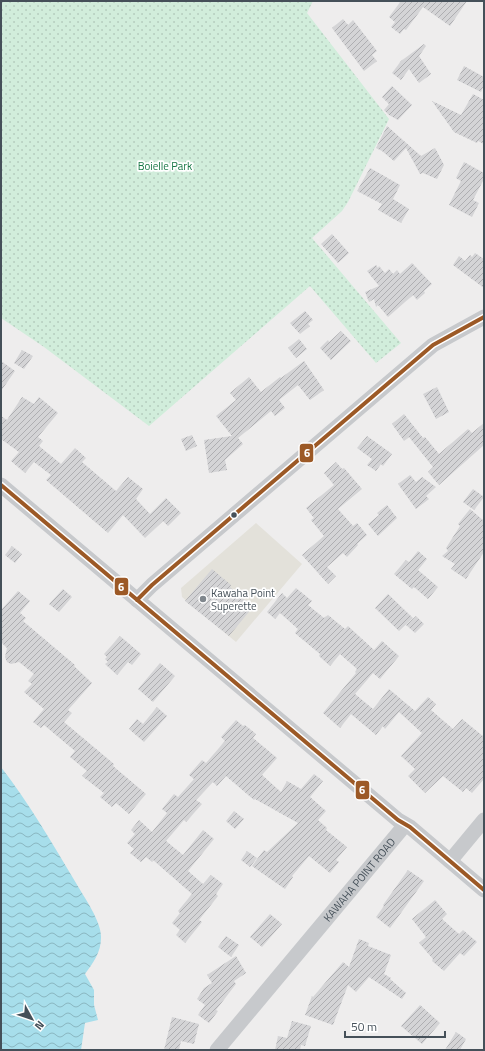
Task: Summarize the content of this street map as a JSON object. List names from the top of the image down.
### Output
{
  "streets": {
    "street": ["KAWAHA POINT ROAD"]
  },
  "parks": ["Boielle Park"],
  "places": ["Kawaha Point Superette"],
  "lines": ["transit line 6"],
  "scale_bar": "50 m",
  "north": "bottom right"
}
